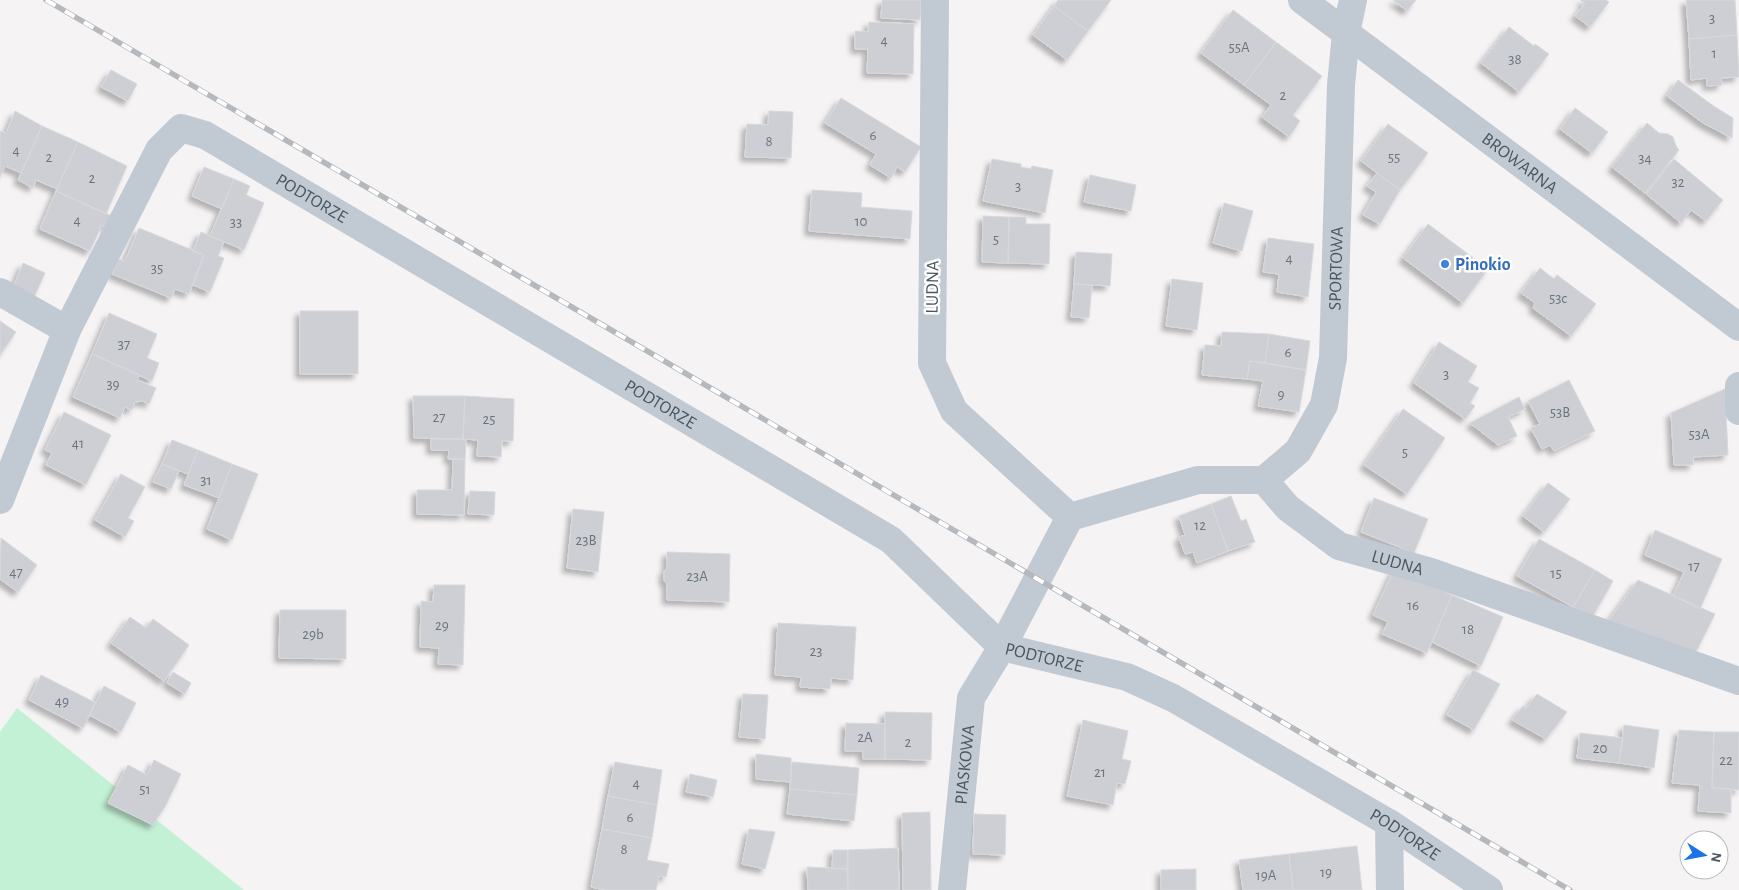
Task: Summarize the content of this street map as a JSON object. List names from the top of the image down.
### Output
{
  "streets": {
    "street": [
      "BROWARNA",
      "PODTORZE",
      "SPORTOWA",
      "LUDNA",
      "PIASKOWA"
    ]
  },
  "crossings": [
    ["BROWARNA", "SPORTOWA"],
    ["PODTORZE", "PIASKOWA"],
    ["SPORTOWA", "LUDNA"]
  ],
  "places": ["Pinokio"],
  "house_numbers": [
    "3",
    "4",
    "55A",
    "1",
    "38",
    "2",
    "6",
    "8",
    "4",
    "2",
    "55",
    "34",
    "2",
    "32",
    "3",
    "4",
    "10",
    "33",
    "5",
    "4",
    "35",
    "53c",
    "37",
    "6",
    "3",
    "39",
    "9",
    "53B",
    "27",
    "25",
    "53A",
    "41",
    "5",
    "31",
    "12",
    "23B",
    "17",
    "47",
    "15",
    "23A",
    "16",
    "29",
    "18",
    "29b",
    "23",
    "49",
    "2A",
    "2",
    "20",
    "22",
    "21",
    "4",
    "51",
    "6",
    "8",
    "19",
    "19A"
  ],
  "north": "right"
}
